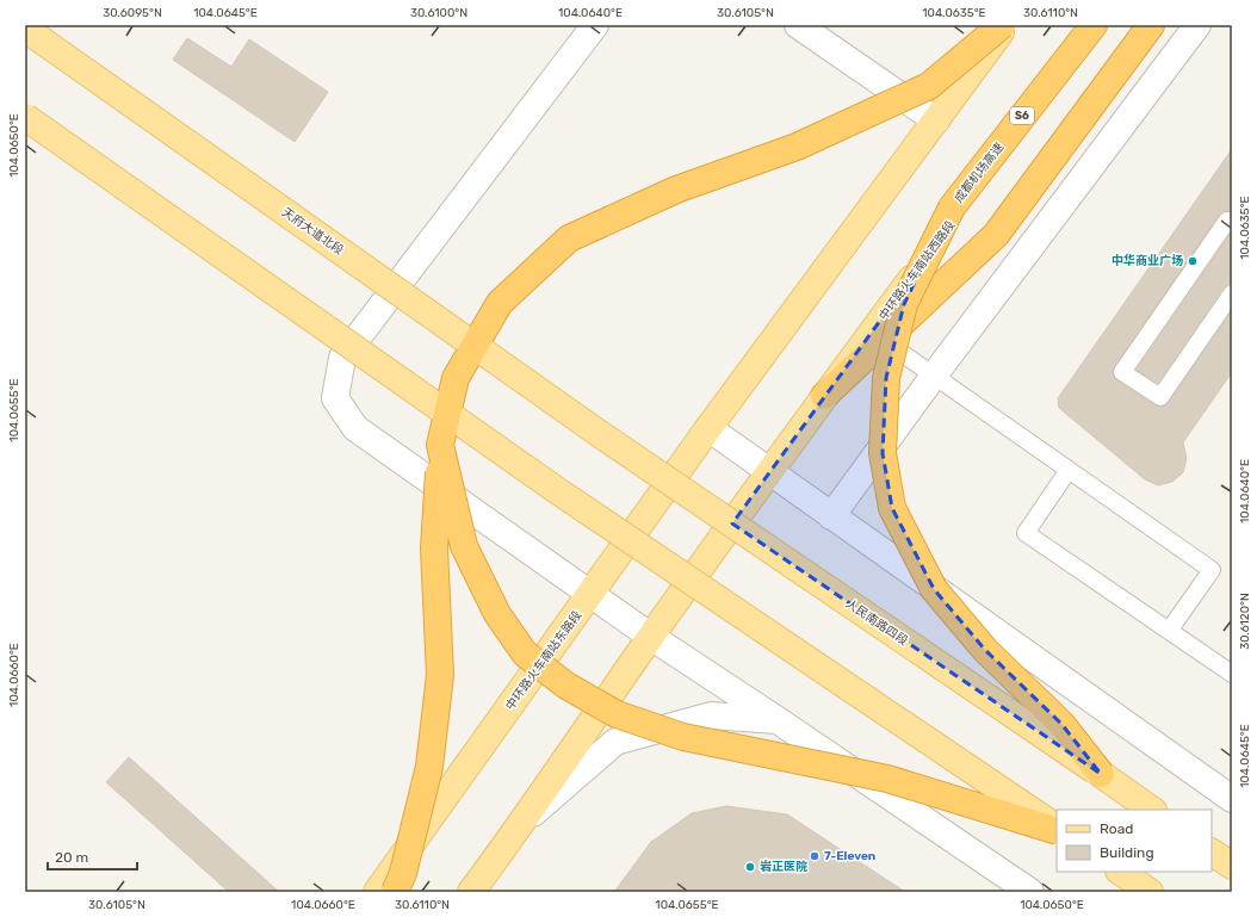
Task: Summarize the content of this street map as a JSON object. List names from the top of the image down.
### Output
{
  "streets": {
    "highway": ["S6", "成都机场高速"],
    "main road": [
      "天府大道北段",
      "中环路火车南站西路段",
      "人民南路四段",
      "中环路火车南站东路段"
    ]
  },
  "crossings": [
    ["成都机场高速", "中环路火车南站西路段"],
    ["成都机场高速", "人民南路四段"],
    ["天府大道北段", "人民南路四段"]
  ],
  "places": ["中华商业广场", "7-Eleven", "岩正医院"],
  "legend": ["Road", "Building"],
  "scale_bar": "20 m",
  "coordinates": [
    "30.6095°N",
    "104.0645°E",
    "30.6100°N",
    "104.0640°E",
    "30.6105°N",
    "104.0635°E",
    "30.6110°N",
    "104.0650°E",
    "104.0655°E",
    "30.6120°N",
    "104.0660°E"
  ]
}
